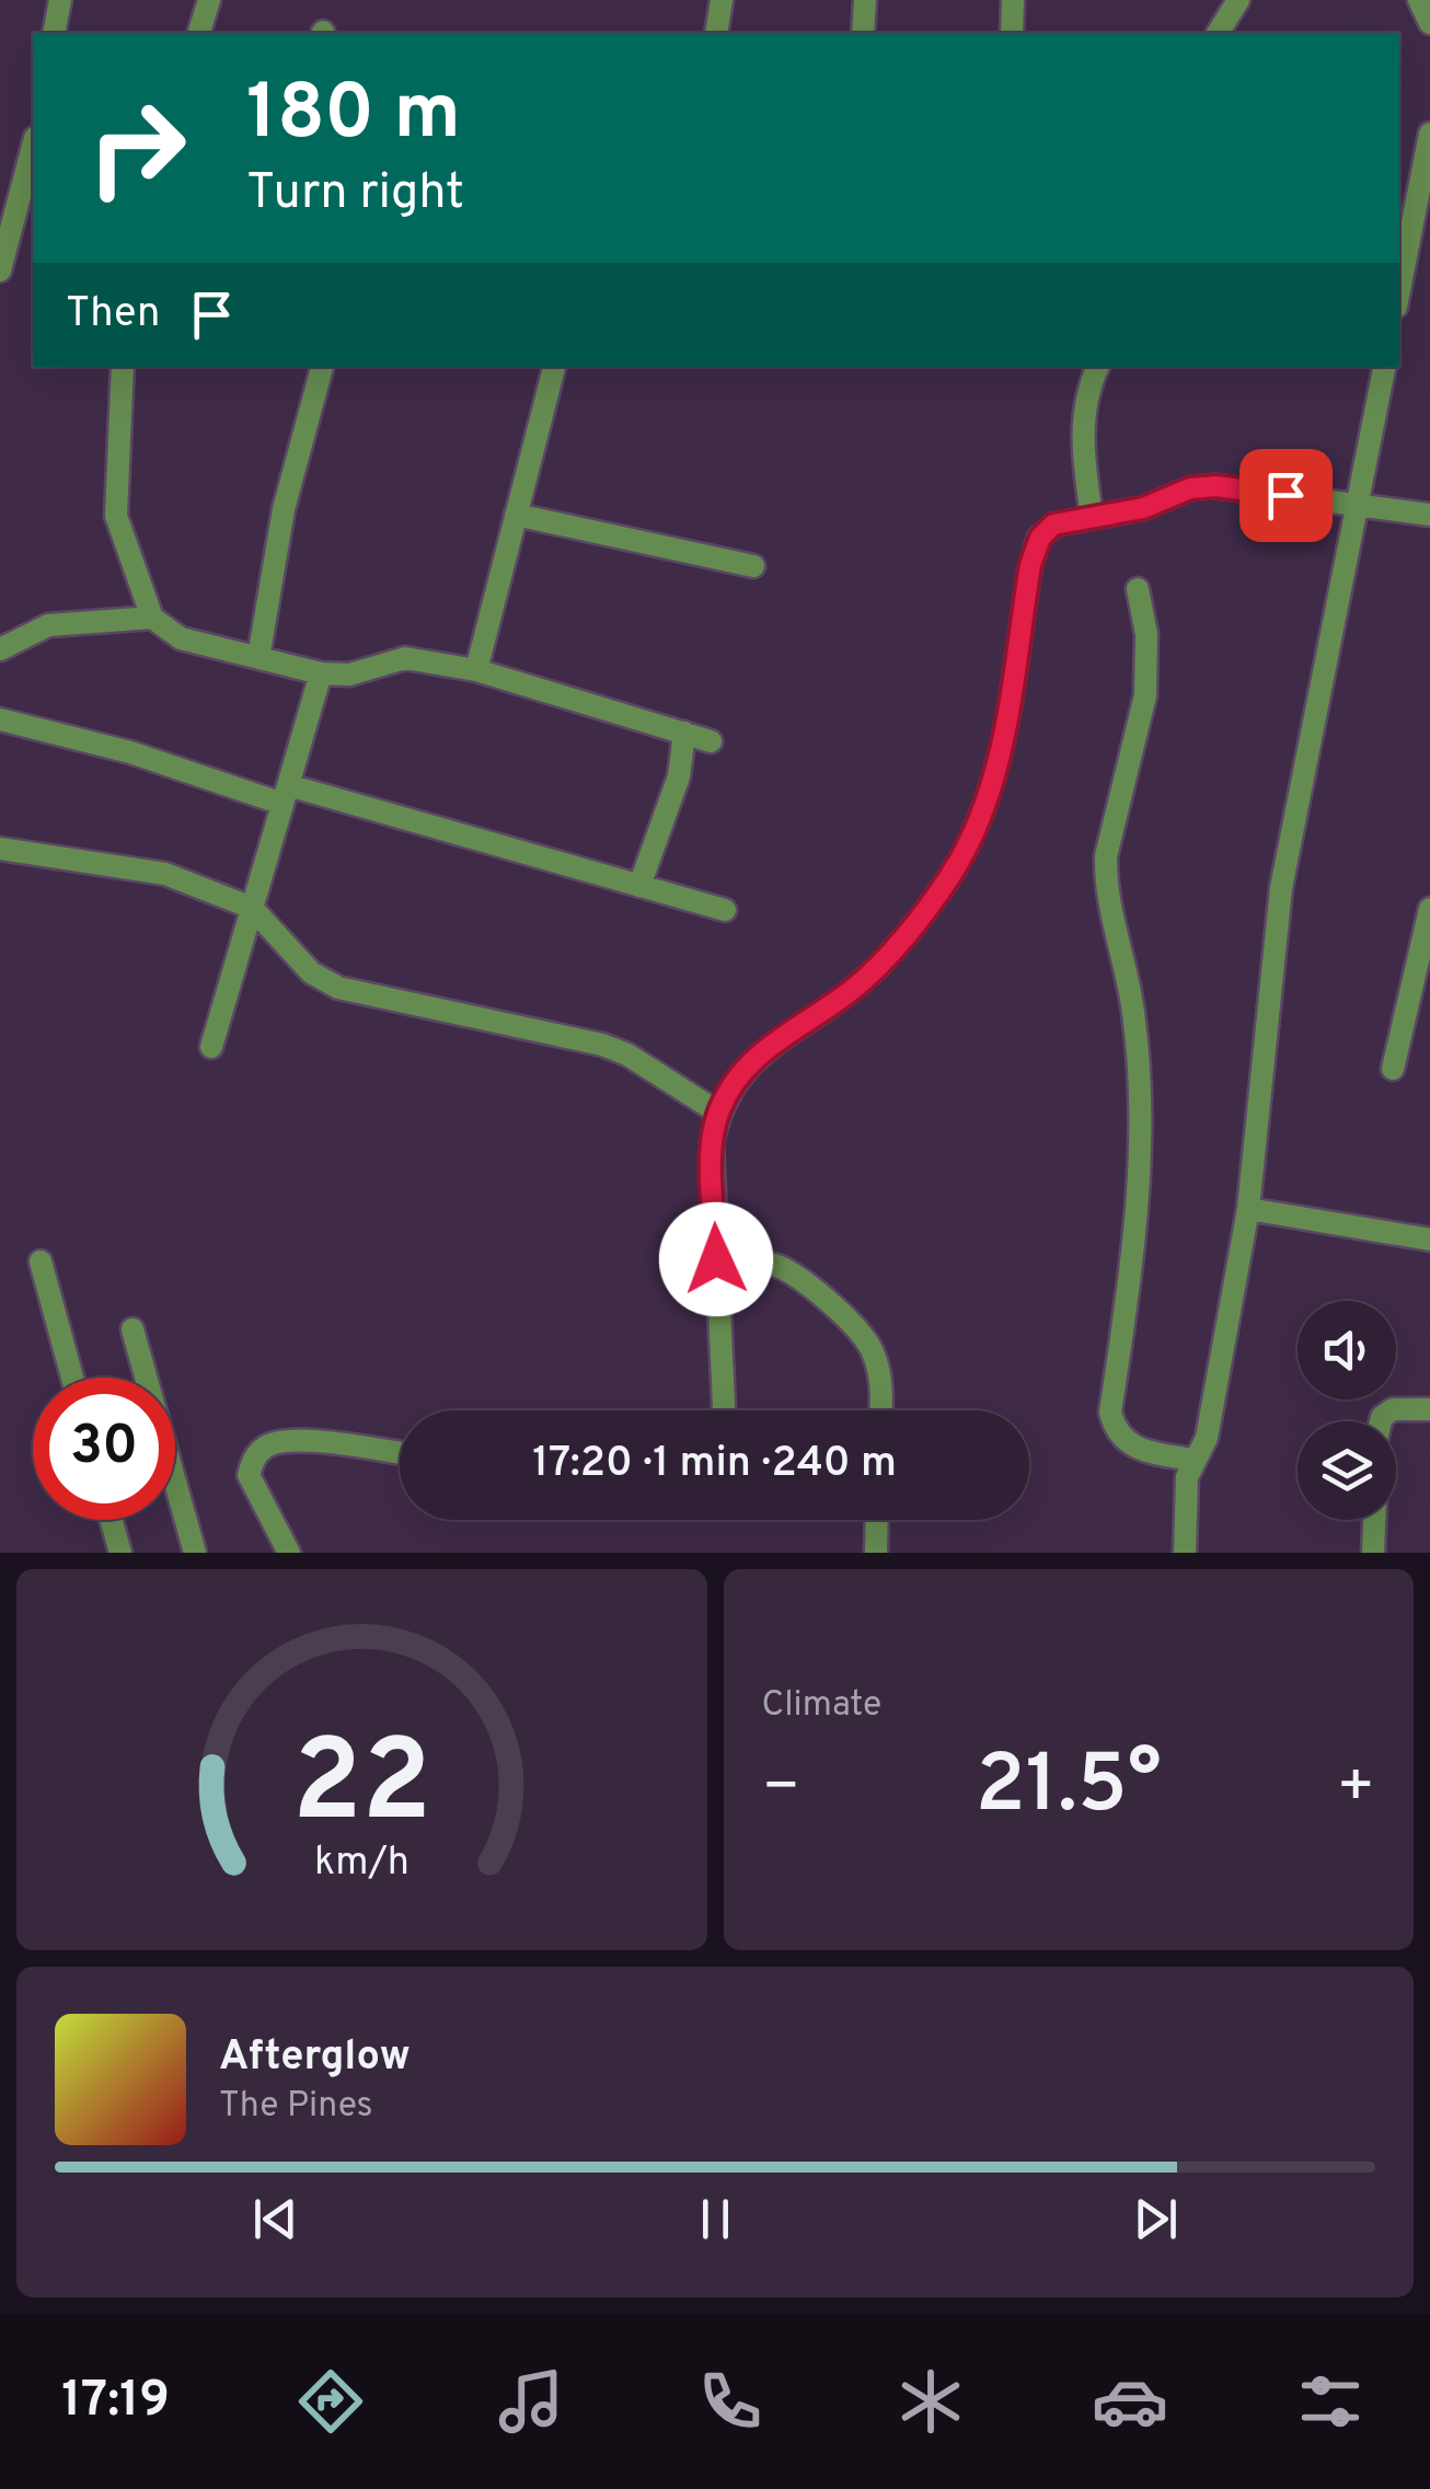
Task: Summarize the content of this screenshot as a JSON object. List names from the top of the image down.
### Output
{
  "page": {
    "turn": ["180 m", "Turn right"],
    "then": "Then",
    "limit": "30",
    "trip": "17:20 · 1 min · 240 m",
    "tile": "Climate",
    "heat": ["−", "21.5°", "+"],
    "song": ["Afterglow", "The Pines"],
    "tabs": "17:19",
    "gauge": ["22", "km/h"]
  }
}
